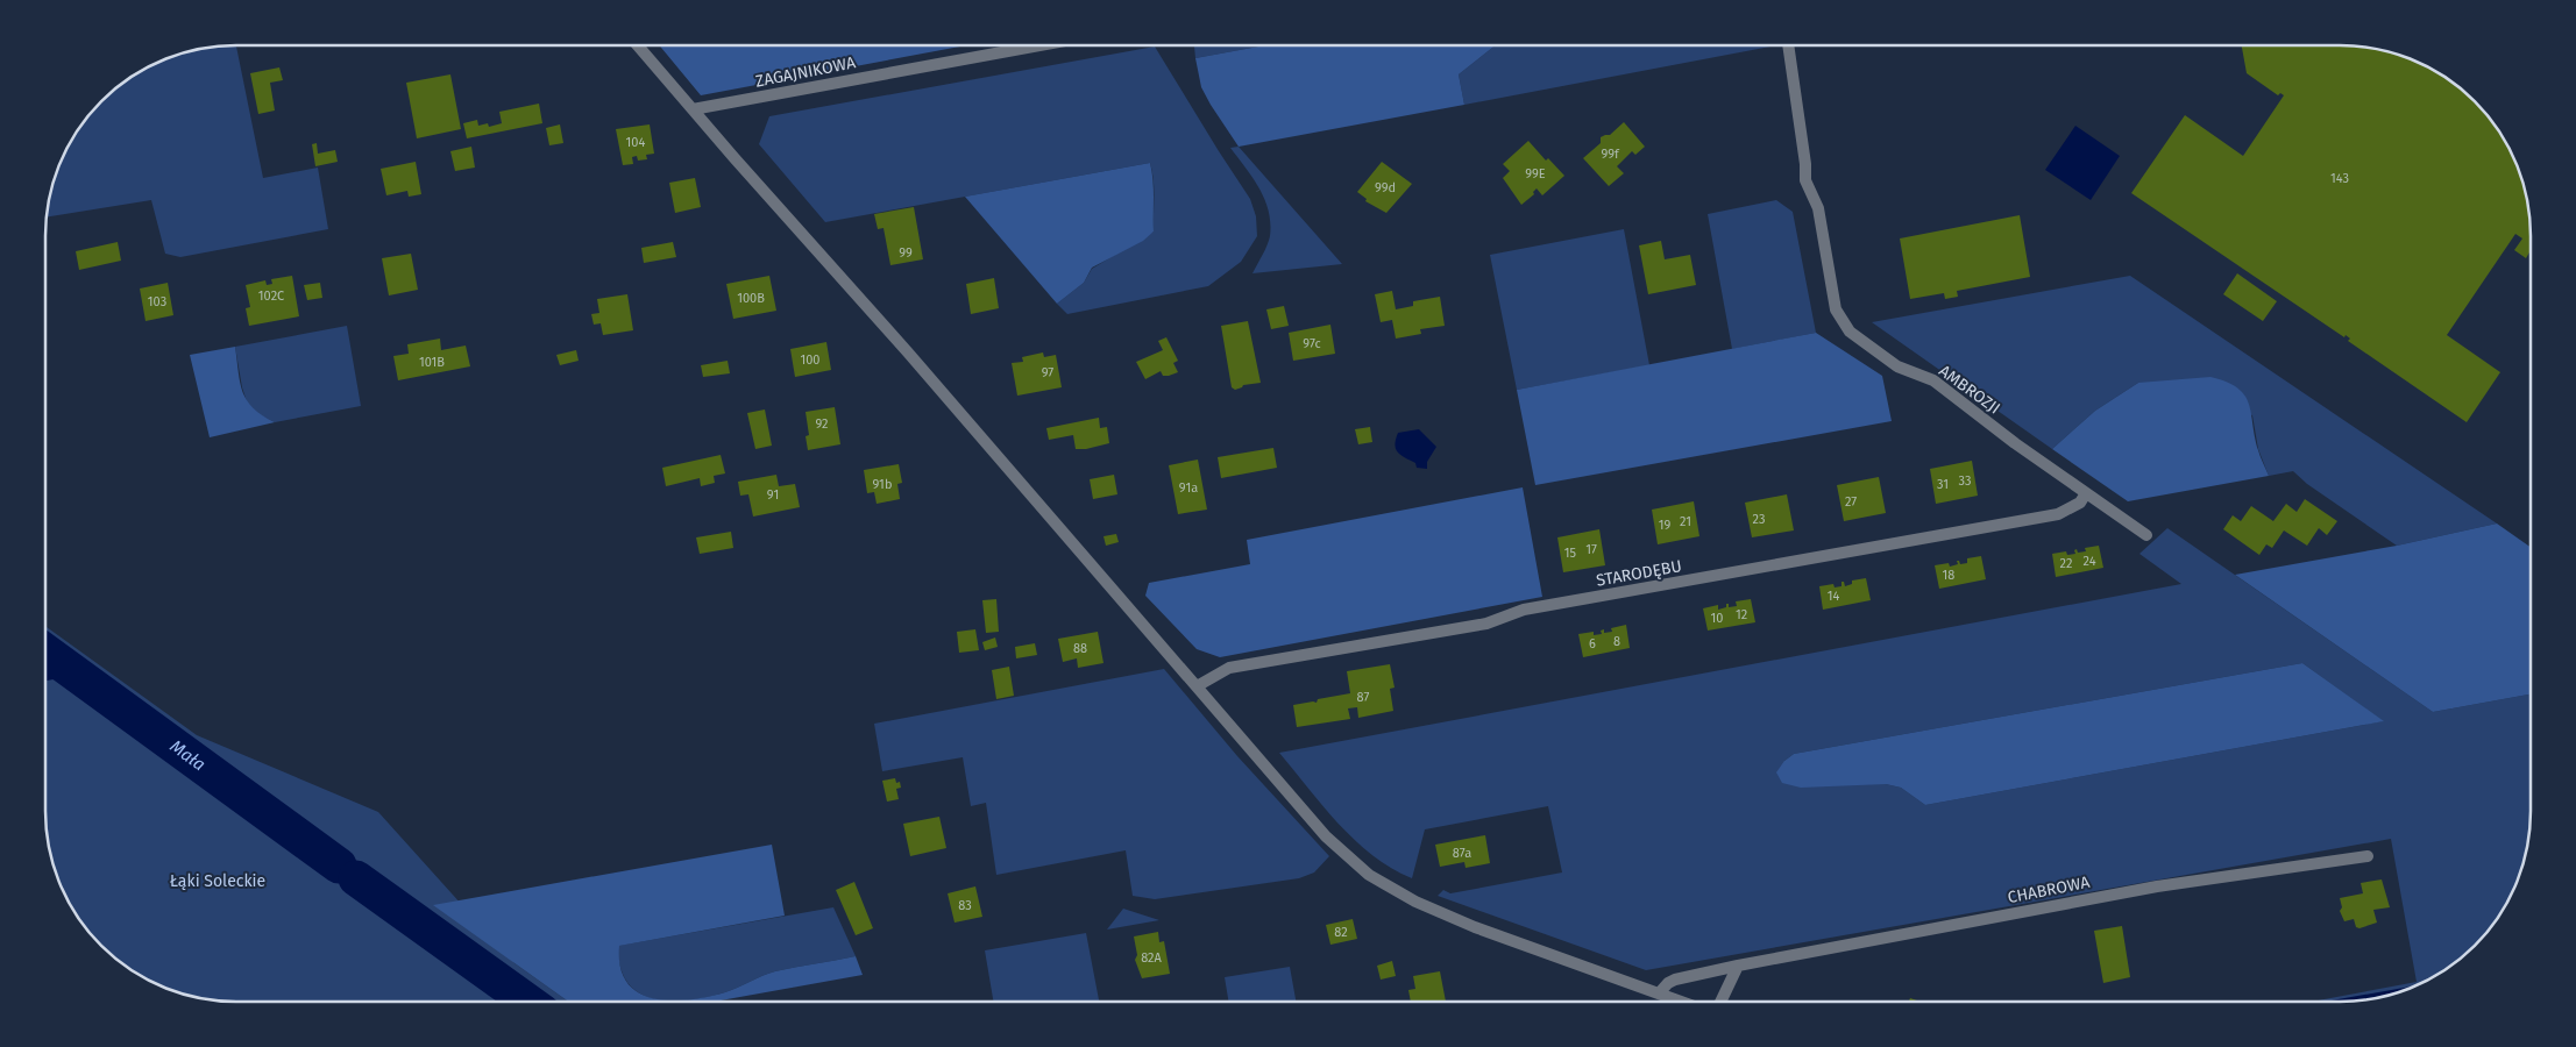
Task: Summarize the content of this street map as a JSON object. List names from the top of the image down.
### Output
{
  "streets": {
    "street": [
      "ZAGAJNIKOWA",
      "AMBROZJI",
      "STARODĘBU",
      "CHABROWA"
    ]
  },
  "crossings": [
    ["AMBROZJI", "STARODĘBU"]
  ],
  "water": ["Mała"],
  "parks": ["Łąki Soleckie"],
  "house_numbers": [
    "104",
    "99f",
    "99E",
    "143",
    "99d",
    "99",
    "102C",
    "100B",
    "103",
    "97c",
    "100",
    "101B",
    "97",
    "92",
    "33",
    "91b",
    "31",
    "91a",
    "91",
    "27",
    "23",
    "21",
    "19",
    "17",
    "15",
    "24",
    "22",
    "18",
    "14",
    "12",
    "10",
    "8",
    "6",
    "88",
    "87",
    "87a",
    "83",
    "82",
    "82A"
  ]
}
